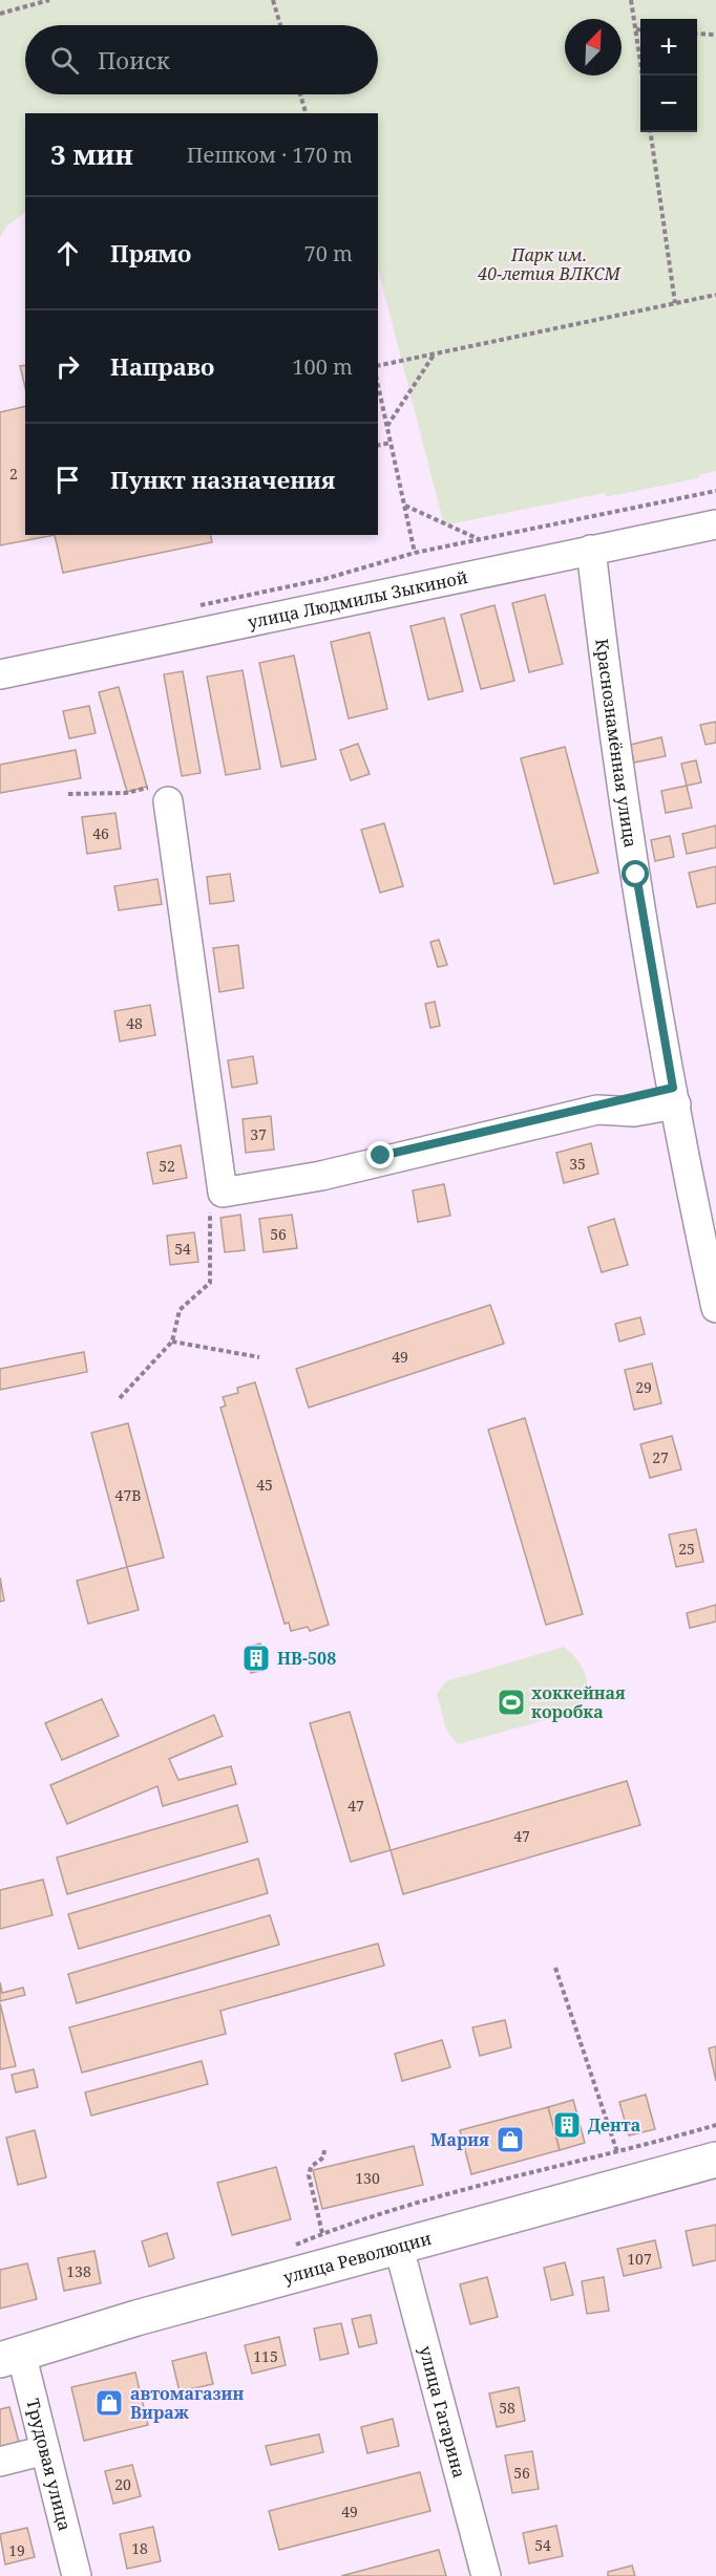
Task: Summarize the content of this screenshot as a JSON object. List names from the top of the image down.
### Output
{
  "streets": {
    "main road": ["улица Революции"],
    "street": [
      "улица Людмилы Зыкиной",
      "Краснознамённая улица",
      "улица Гагарина",
      "Трудовая улица"
    ]
  },
  "crossings": [
    ["улица Людмилы Зыкиной", "Краснознамённая улица"],
    ["улица Революции", "улица Гагарина"],
    ["улица Революции", "Трудовая улица"]
  ],
  "parks": ["Парк им. 40-летия ВЛКСМ"],
  "places": {
    "building": ["НВ-508", "Дента"],
    "sports": ["хоккейная коробка"],
    "shop": ["Мария", "автомагазин Вираж"]
  },
  "house_numbers": [
    "2",
    "46",
    "48",
    "37",
    "35",
    "52",
    "56",
    "54",
    "49",
    "29",
    "27",
    "45",
    "47В",
    "25",
    "47",
    "47",
    "130",
    "107",
    "138",
    "115",
    "58",
    "56",
    "20",
    "49",
    "54",
    "18",
    "19"
  ],
  "north": "top right",
  "page": {
    "map_buttons": ["+", "−"],
    "search": "Поиск",
    "heading": ["3 мин", "Пешком · 170 m"],
    "list": [
      ["Прямо", "70 m"],
      ["Направо", "100 m"],
      "Пункт назначения"
    ]
  }
}
